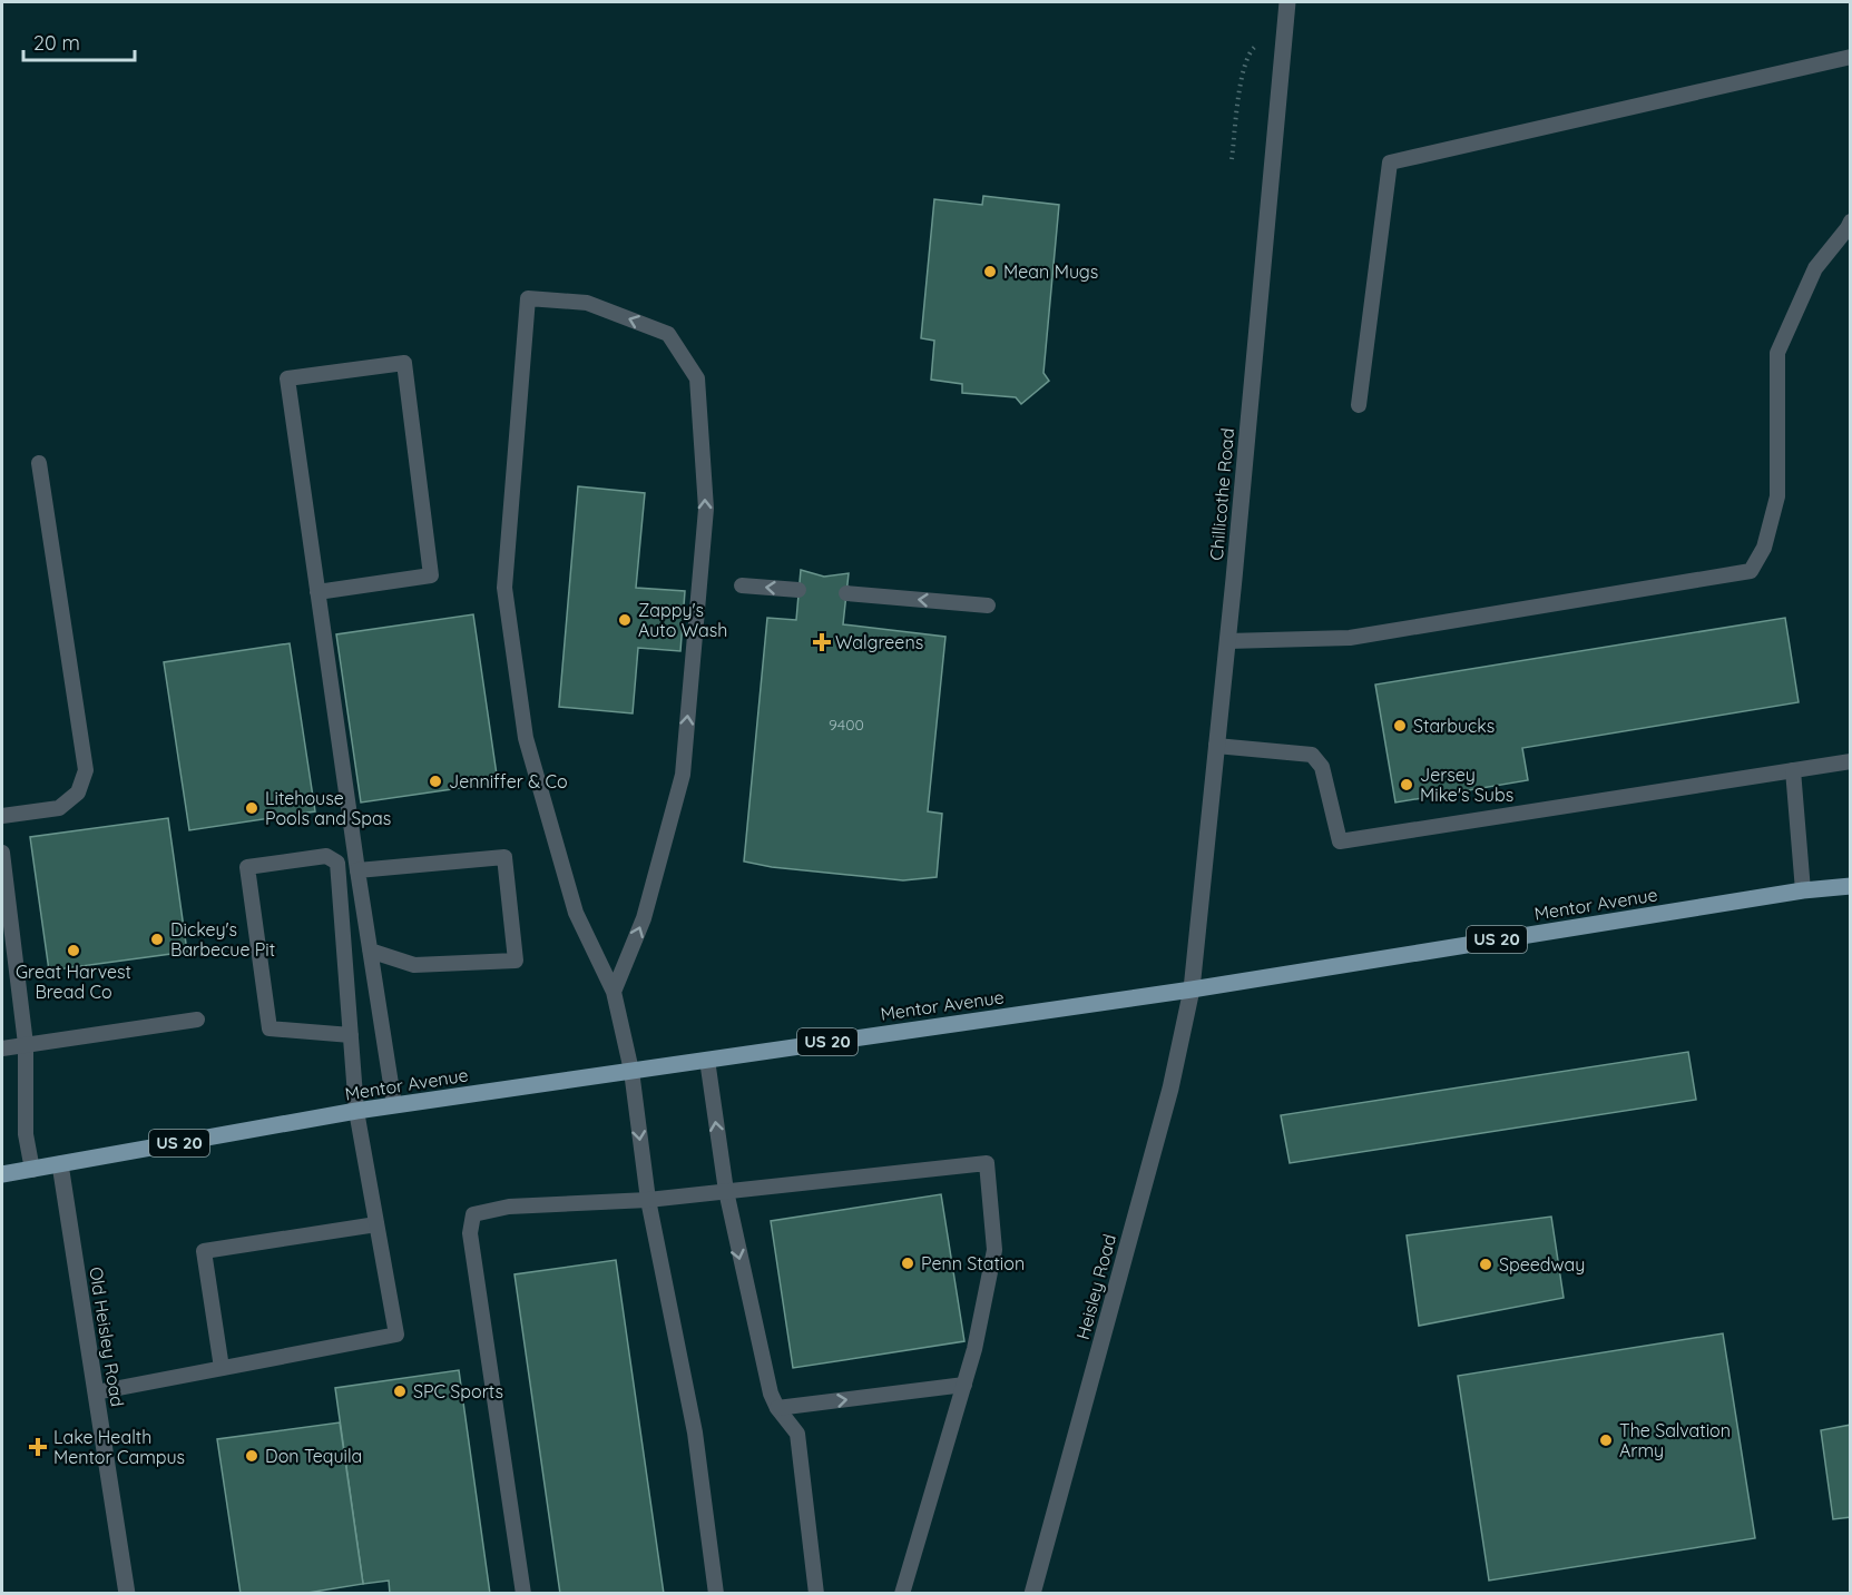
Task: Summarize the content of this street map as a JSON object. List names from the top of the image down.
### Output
{
  "streets": {
    "main road": ["Mentor Avenue", "US 20"],
    "street": ["Chillicothe Road", "Heisley Road", "Old Heisley Road"]
  },
  "crossings": [
    ["Chillicothe Road", "Mentor Avenue"],
    ["Chillicothe Road", "Heisley Road"],
    ["Mentor Avenue", "Heisley Road"],
    ["Mentor Avenue", "Old Heisley Road"]
  ],
  "places": {
    "other": [
      "Mean Mugs",
      "Zappy's Auto Wash",
      "Starbucks",
      "Jenniffer & Co",
      "Jersey Mike's Subs",
      "Litehouse Pools and Spas",
      "Dickey's Barbecue Pit",
      "Great Harvest Bread Co",
      "Penn Station",
      "Speedway",
      "SPC Sports",
      "The Salvation Army",
      "Don Tequila"
    ],
    "health": ["Walgreens", "Lake Health Mentor Campus"]
  },
  "house_numbers": ["9400"],
  "scale_bar": "20 m"
}
